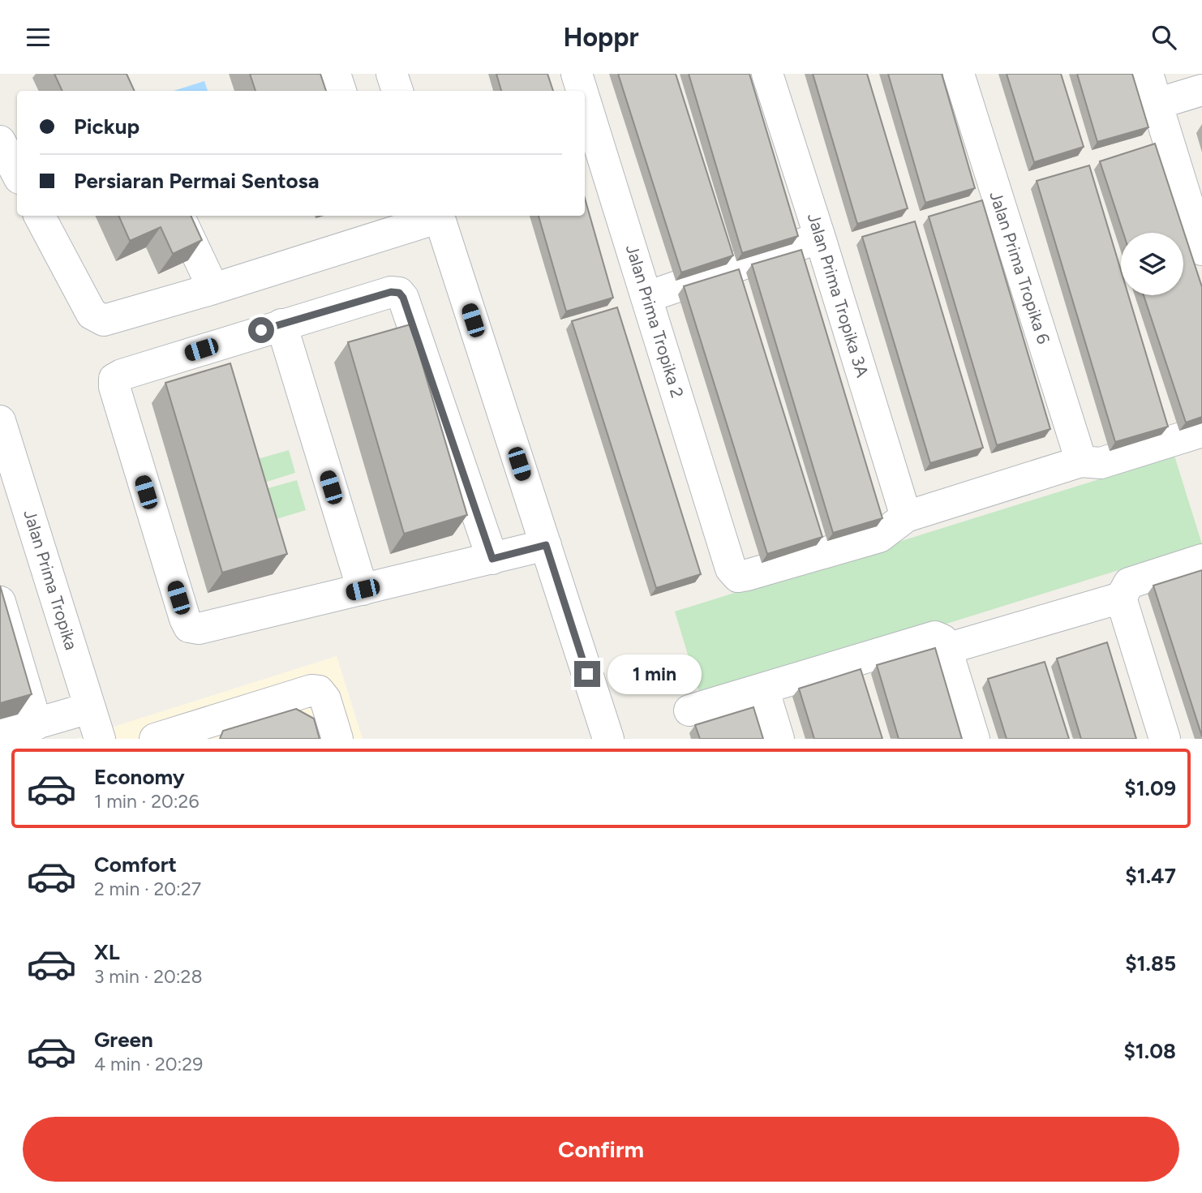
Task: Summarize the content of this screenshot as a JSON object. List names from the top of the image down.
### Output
{
  "streets": {
    "street": [
      "Jalan Prima Tropika 6",
      "Jalan Prima Tropika 3A",
      "Jalan Prima Tropika 2",
      "Jalan Prima Tropika"
    ]
  },
  "crossings": [
    ["Jalan Prima Tropika 3A", "Jalan Prima Tropika 2"]
  ],
  "page": {
    "header": "Hoppr",
    "banner": ["Pickup", "Persiaran Permai Sentosa"],
    "bubble": "1 min",
    "list": [
      {
        "name": "Economy",
        "note": "1 min · 20:26",
        "value": "$1.09"
      },
      {
        "name": "Comfort",
        "note": "2 min · 20:27",
        "value": "$1.47"
      },
      {
        "name": "XL",
        "note": "3 min · 20:28",
        "value": "$1.85"
      },
      {
        "name": "Green",
        "note": "4 min · 20:29",
        "value": "$1.08"
      }
    ],
    "buttons": "Confirm"
  }
}
